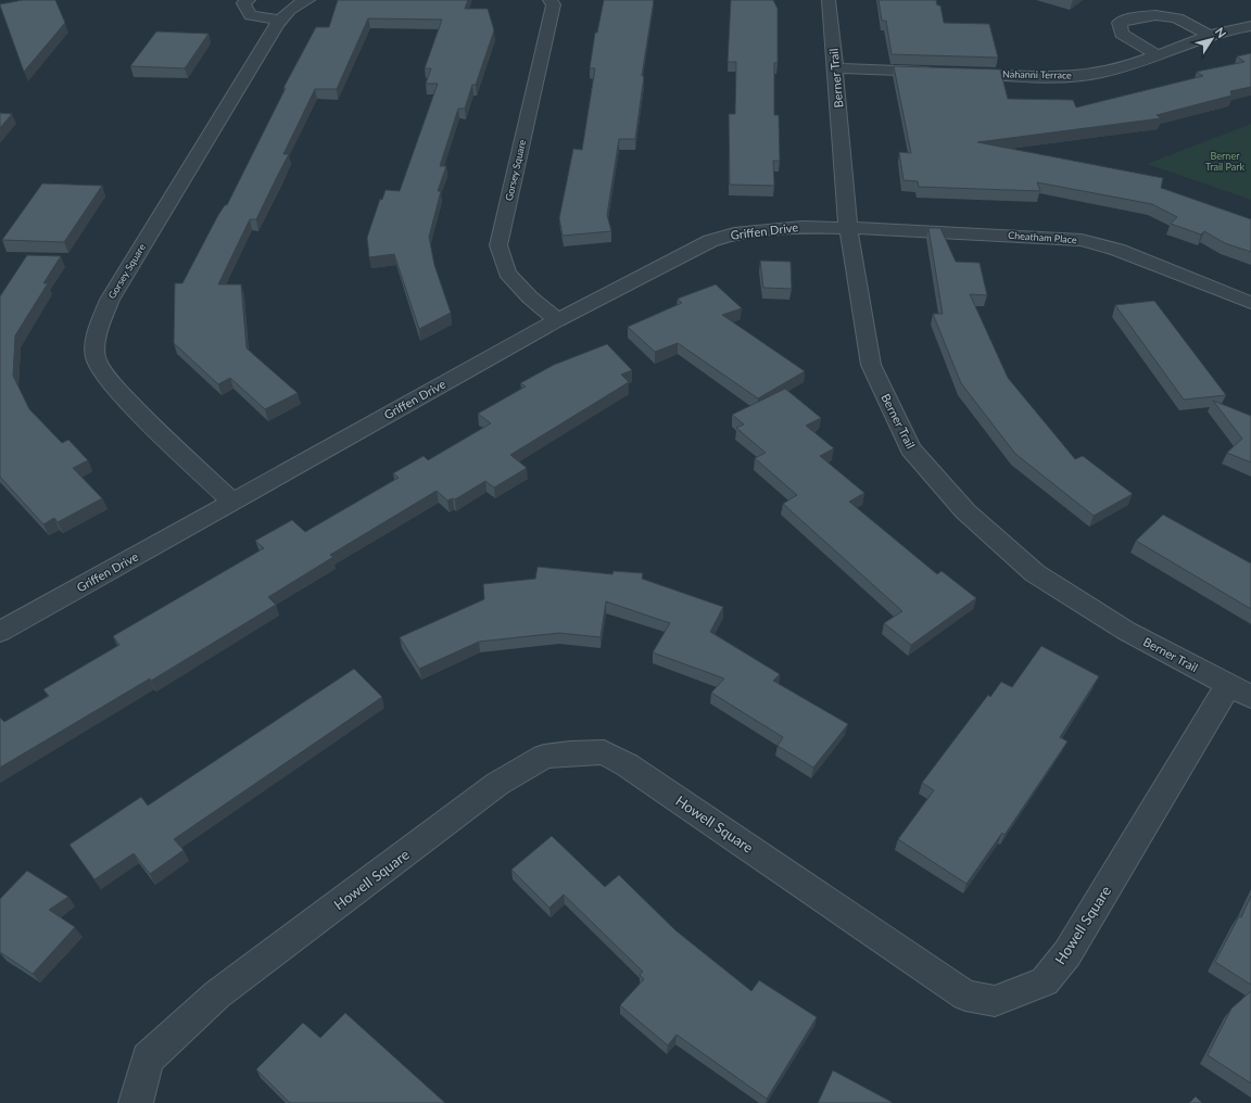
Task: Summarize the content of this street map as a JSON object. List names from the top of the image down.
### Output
{
  "streets": {
    "street": [
      "Nahanni Terrace",
      "Berner Trail",
      "Gorsey Square",
      "Griffen Drive",
      "Cheatham Place",
      "Howell Square"
    ]
  },
  "crossings": [
    ["Nahanni Terrace", "Berner Trail"],
    ["Berner Trail", "Griffen Drive"],
    ["Berner Trail", "Cheatham Place"],
    ["Berner Trail", "Howell Square"],
    ["Gorsey Square", "Griffen Drive"],
    ["Griffen Drive", "Cheatham Place"]
  ],
  "parks": ["Berner Trail Park"],
  "north": "top right"
}
